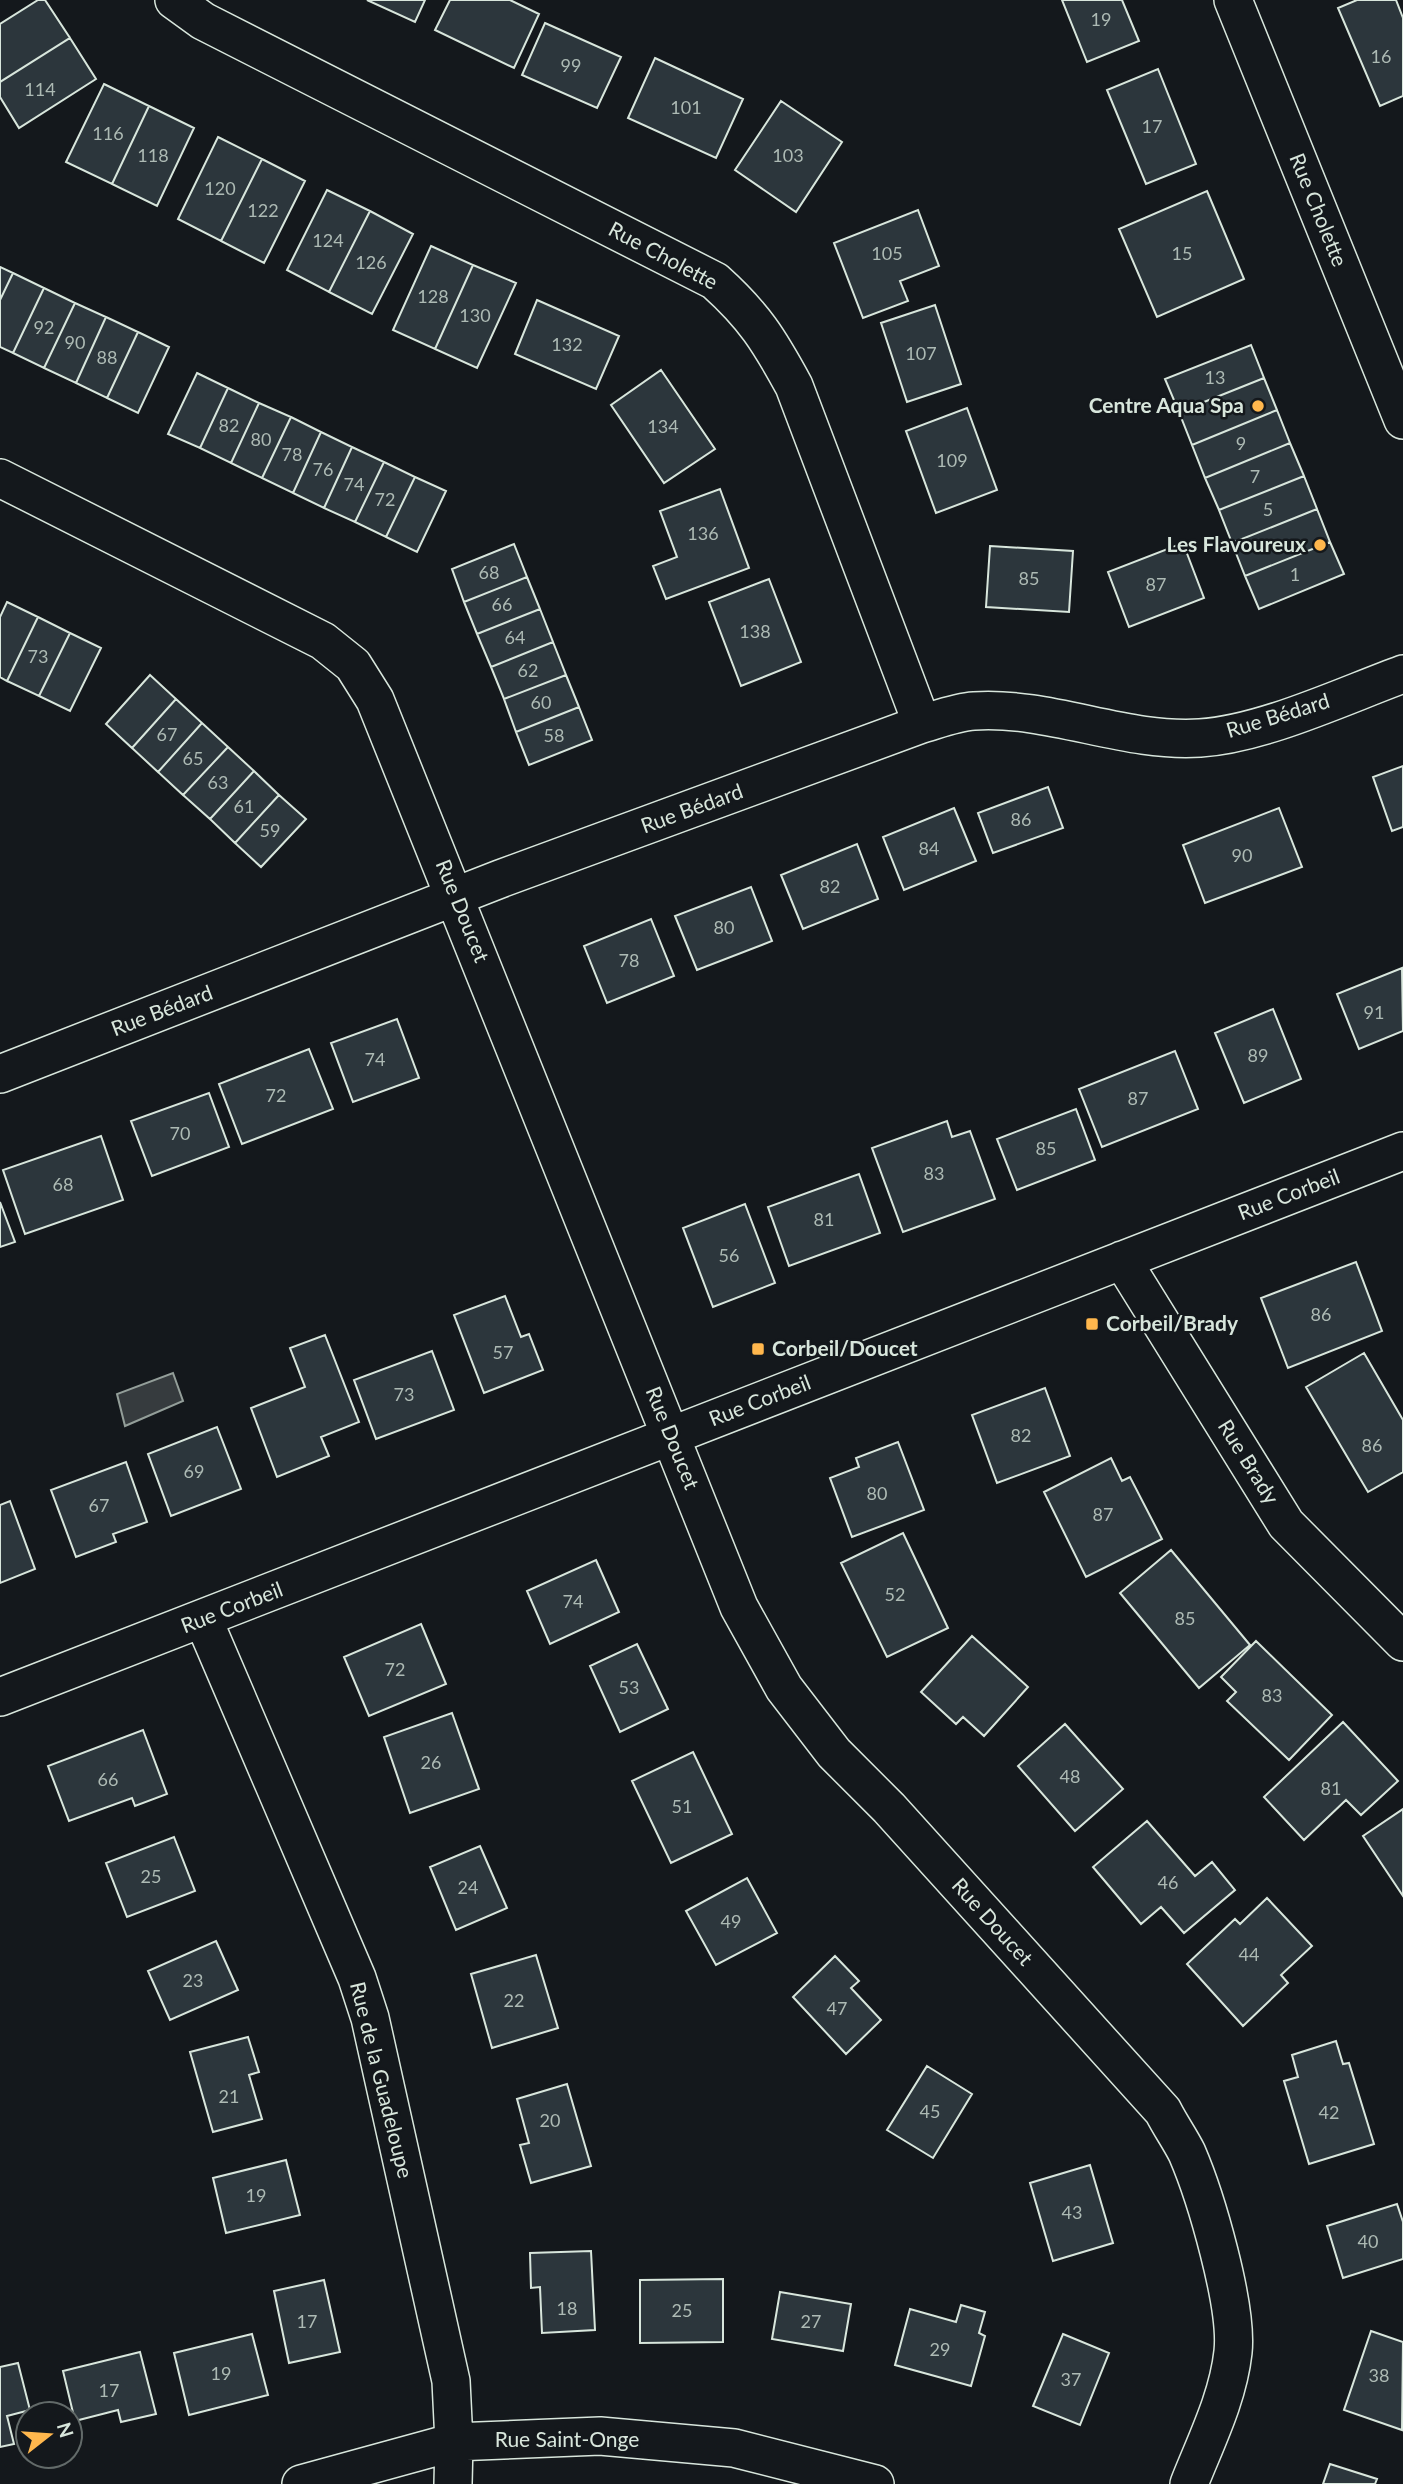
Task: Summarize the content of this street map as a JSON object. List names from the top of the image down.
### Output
{
  "streets": {
    "street": [
      "Rue Cholette",
      "Rue Bédard",
      "Rue Doucet",
      "Rue Corbeil",
      "Rue Brady",
      "Rue de la Guadeloupe",
      "Rue Saint-Onge"
    ]
  },
  "crossings": [
    ["Rue Cholette", "Rue Bédard"],
    ["Rue Bédard", "Rue Doucet"],
    ["Rue Doucet", "Rue Corbeil"],
    ["Rue Corbeil", "Rue Brady"],
    ["Rue Corbeil", "Rue de la Guadeloupe"],
    ["Rue de la Guadeloupe", "Rue Saint-Onge"]
  ],
  "places": {
    "other": ["Centre Aqua Spa", "Les Flavoureux"],
    "transit": ["Corbeil/Brady", "Corbeil/Doucet"]
  },
  "house_numbers": [
    "19",
    "16",
    "99",
    "114",
    "101",
    "17",
    "116",
    "118",
    "103",
    "120",
    "122",
    "124",
    "105",
    "15",
    "126",
    "128",
    "130",
    "92",
    "90",
    "132",
    "107",
    "88",
    "13",
    "82",
    "134",
    "80",
    "9",
    "78",
    "109",
    "76",
    "7",
    "74",
    "72",
    "5",
    "136",
    "68",
    "1",
    "85",
    "87",
    "66",
    "138",
    "64",
    "73",
    "62",
    "60",
    "67",
    "58",
    "65",
    "63",
    "61",
    "86",
    "59",
    "84",
    "90",
    "82",
    "80",
    "78",
    "91",
    "89",
    "74",
    "72",
    "87",
    "70",
    "85",
    "83",
    "68",
    "81",
    "56",
    "86",
    "57",
    "73",
    "82",
    "86",
    "69",
    "80",
    "67",
    "87",
    "52",
    "74",
    "85",
    "72",
    "53",
    "83",
    "26",
    "48",
    "66",
    "81",
    "51",
    "25",
    "46",
    "24",
    "49",
    "44",
    "23",
    "22",
    "47",
    "21",
    "45",
    "42",
    "20",
    "19",
    "43",
    "40",
    "18",
    "25",
    "17",
    "27",
    "29",
    "19",
    "38",
    "37",
    "17"
  ],
  "north": "right"
}
